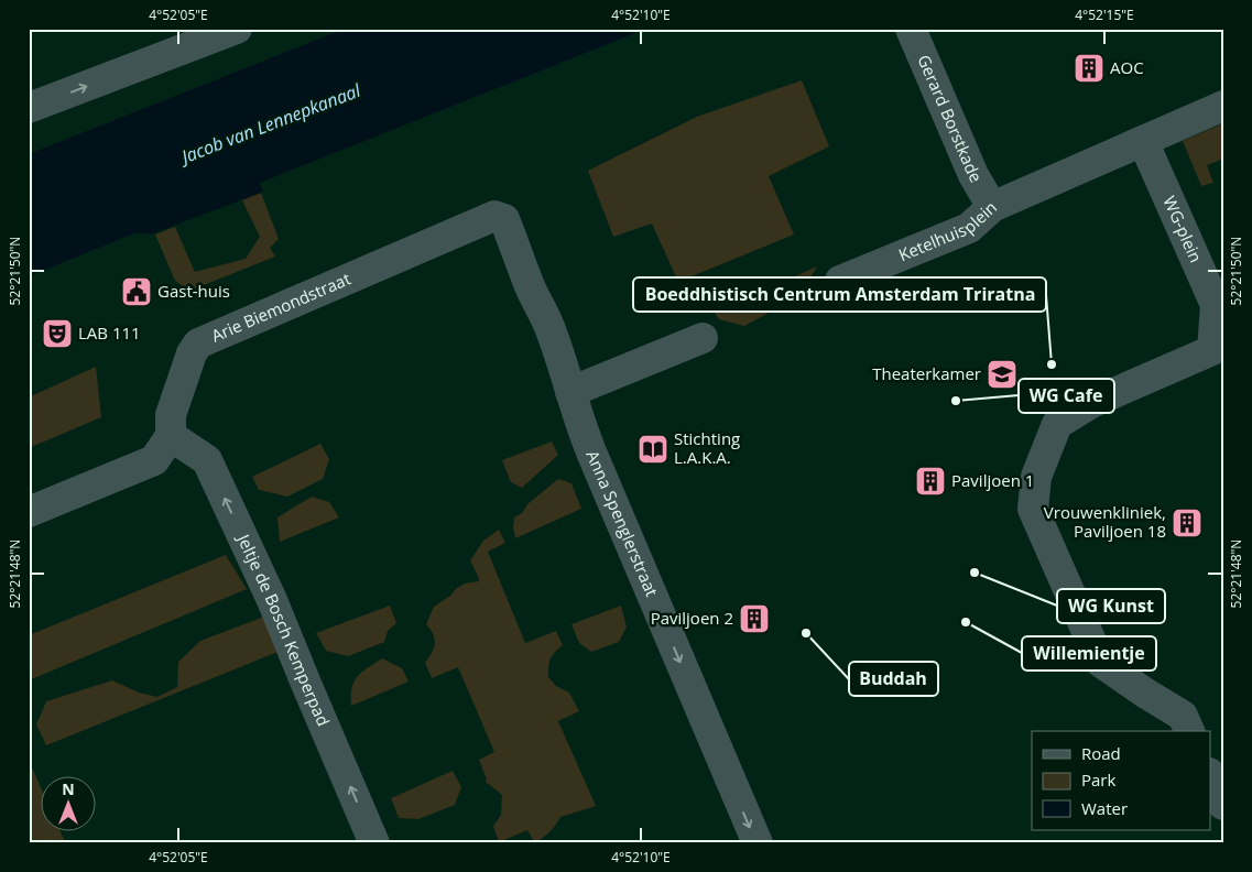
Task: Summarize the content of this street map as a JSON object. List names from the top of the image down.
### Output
{
  "streets": {
    "street": [
      "Gerard Borstkade",
      "WG-plein",
      "Ketelhuisplein",
      "Arie Biemondstraat",
      "Anna Spenglerstraat",
      "Jeltje de Bosch Kemperpad"
    ]
  },
  "crossings": [
    ["Gerard Borstkade", "Ketelhuisplein"],
    ["WG-plein", "Ketelhuisplein"],
    ["Arie Biemondstraat", "Anna Spenglerstraat"],
    ["Arie Biemondstraat", "Jeltje de Bosch Kemperpad"]
  ],
  "one_way": ["Anna Spenglerstraat", "Jeltje de Bosch Kemperpad"],
  "water": ["Jacob van Lennepkanaal"],
  "places": {
    "building": [
      "AOC",
      "Paviljoen 1",
      "Vrouwenkliniek, Paviljoen 18",
      "Paviljoen 2"
    ],
    "public building": ["Gast-huis"],
    "theatre": ["LAB 111"],
    "other": [
      "Boeddhistisch Centrum Amsterdam Triratna",
      "WG Cafe",
      "WG Kunst",
      "Willemientje",
      "Buddah"
    ],
    "school or university": ["Theaterkamer"],
    "library": ["Stichting L.A.K.A."]
  },
  "legend": ["Road", "Park", "Water"],
  "north": "top",
  "coordinates": [
    "4°52'05\"E",
    "4°52'10\"E",
    "4°52'15\"E",
    "52°21'50\"N",
    "52°21'48\"N"
  ]
}
